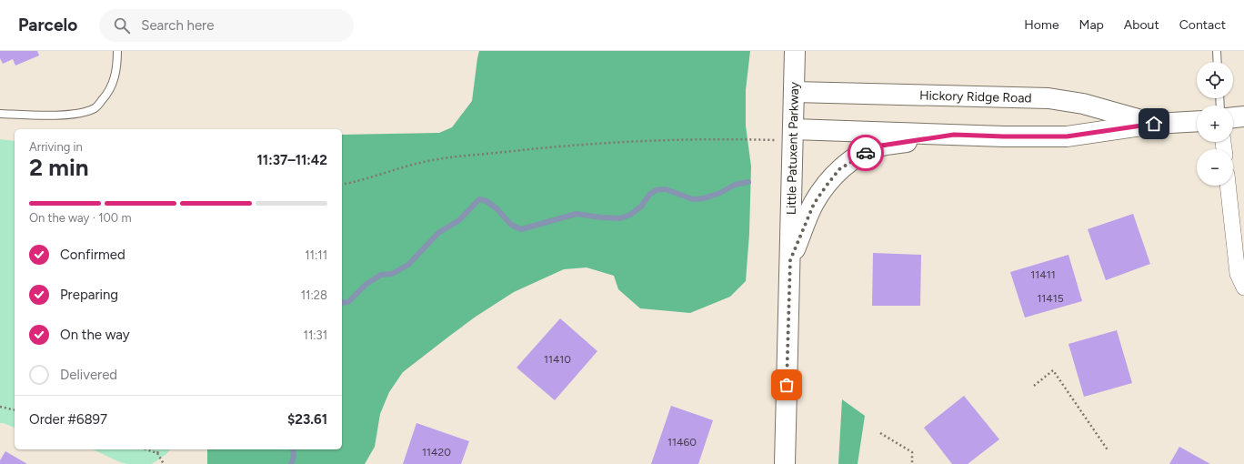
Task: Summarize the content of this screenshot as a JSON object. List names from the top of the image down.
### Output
{
  "streets": {
    "street": ["Hickory Ridge Road", "Little Patuxent Parkway"]
  },
  "crossings": [
    ["Hickory Ridge Road", "Little Patuxent Parkway"]
  ],
  "house_numbers": [
    "11411",
    "11415",
    "11410",
    "11460",
    "11420"
  ],
  "page": {
    "header": "Parcelo",
    "search": "Search here",
    "nav": [
      "Home",
      "Map",
      "About",
      "Contact"
    ],
    "map_buttons": ["+", "−"],
    "heading": ["2 min", "Arriving in", "11:37–11:42"],
    "panel": ["Order #6897", "$23.61"],
    "bar": "On the way · 100 m",
    "list": [
      ["Confirmed", "11:11"],
      ["Preparing", "11:28"],
      ["On the way", "11:31"],
      "Delivered"
    ]
  }
}
